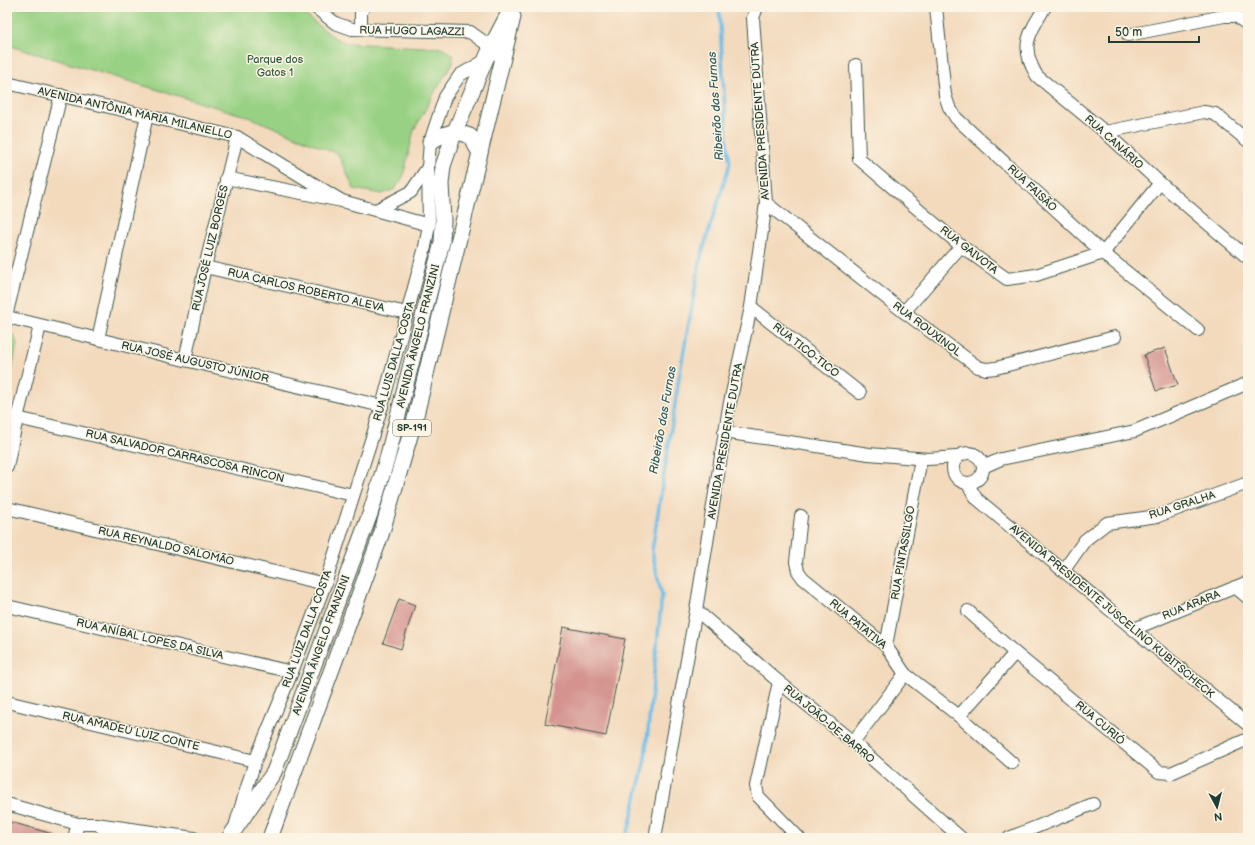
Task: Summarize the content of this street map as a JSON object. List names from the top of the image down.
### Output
{
  "streets": {
    "main road": ["AVENIDA ÂNGELO FRANZINI", "SP-191"],
    "street": [
      "RUA HUGO LAGAZZI",
      "AVENIDA ANTÔNIA MARIA MILANELLO",
      "AVENIDA PRESIDENTE DUTRA",
      "RUA CANÁRIO",
      "RUA FAISÃO",
      "RUA JOSÉ LUIZ BORGES",
      "RUA GAIVOTA",
      "RUA CARLOS ROBERTO ALEVA",
      "RUA ROUXINOL",
      "RUA TICO-TICO",
      "RUA LUIS DALLA COSTA",
      "RUA JOSÉ AUGUSTO JÚNIOR",
      "RUA SALVADOR CARRASCOSA RINCON",
      "RUA GRALHA",
      "RUA REYNALDO SALOMÃO",
      "RUA PINTASSILGO",
      "RUA ARARA",
      "AVENIDA PRESIDENTE JUSCELINO KUBITSCHECK",
      "RUA PATATIVA",
      "RUA LUIZ DALLA COSTA",
      "RUA ANÍBAL LOPES DA SILVA",
      "RUA CURIÓ",
      "RUA JOÃO-DE-BARRO",
      "RUA AMADEU LUIZ CONTE"
    ]
  },
  "crossings": [
    ["RUA HUGO LAGAZZI", "AVENIDA ÂNGELO FRANZINI"],
    ["RUA HUGO LAGAZZI", "RUA LUIS DALLA COSTA"],
    ["AVENIDA ANTÔNIA MARIA MILANELLO", "RUA JOSÉ LUIZ BORGES"],
    ["AVENIDA PRESIDENTE DUTRA", "RUA ROUXINOL"],
    ["AVENIDA PRESIDENTE DUTRA", "RUA TICO-TICO"],
    ["AVENIDA PRESIDENTE DUTRA", "RUA JOÃO-DE-BARRO"],
    ["RUA FAISÃO", "RUA GAIVOTA"],
    ["RUA JOSÉ LUIZ BORGES", "RUA CARLOS ROBERTO ALEVA"],
    ["RUA JOSÉ LUIZ BORGES", "RUA JOSÉ AUGUSTO JÚNIOR"],
    ["RUA CARLOS ROBERTO ALEVA", "RUA LUIS DALLA COSTA"],
    ["AVENIDA ÂNGELO FRANZINI", "RUA LUIS DALLA COSTA"],
    ["AVENIDA ÂNGELO FRANZINI", "RUA LUIZ DALLA COSTA"],
    ["RUA LUIS DALLA COSTA", "RUA JOSÉ AUGUSTO JÚNIOR"],
    ["RUA LUIS DALLA COSTA", "RUA SALVADOR CARRASCOSA RINCON"],
    ["RUA LUIS DALLA COSTA", "RUA LUIZ DALLA COSTA"],
    ["RUA SALVADOR CARRASCOSA RINCON", "RUA LUIZ DALLA COSTA"],
    ["RUA GRALHA", "AVENIDA PRESIDENTE JUSCELINO KUBITSCHECK"],
    ["RUA REYNALDO SALOMÃO", "RUA LUIZ DALLA COSTA"],
    ["RUA PINTASSILGO", "RUA PATATIVA"],
    ["RUA ARARA", "AVENIDA PRESIDENTE JUSCELINO KUBITSCHECK"],
    ["RUA LUIZ DALLA COSTA", "RUA ANÍBAL LOPES DA SILVA"],
    ["RUA LUIZ DALLA COSTA", "RUA AMADEU LUIZ CONTE"]
  ],
  "water": ["Ribeirão das Furnas"],
  "parks": ["Parque dos Gatos 1"],
  "scale_bar": "50 m",
  "north": "bottom"
}
